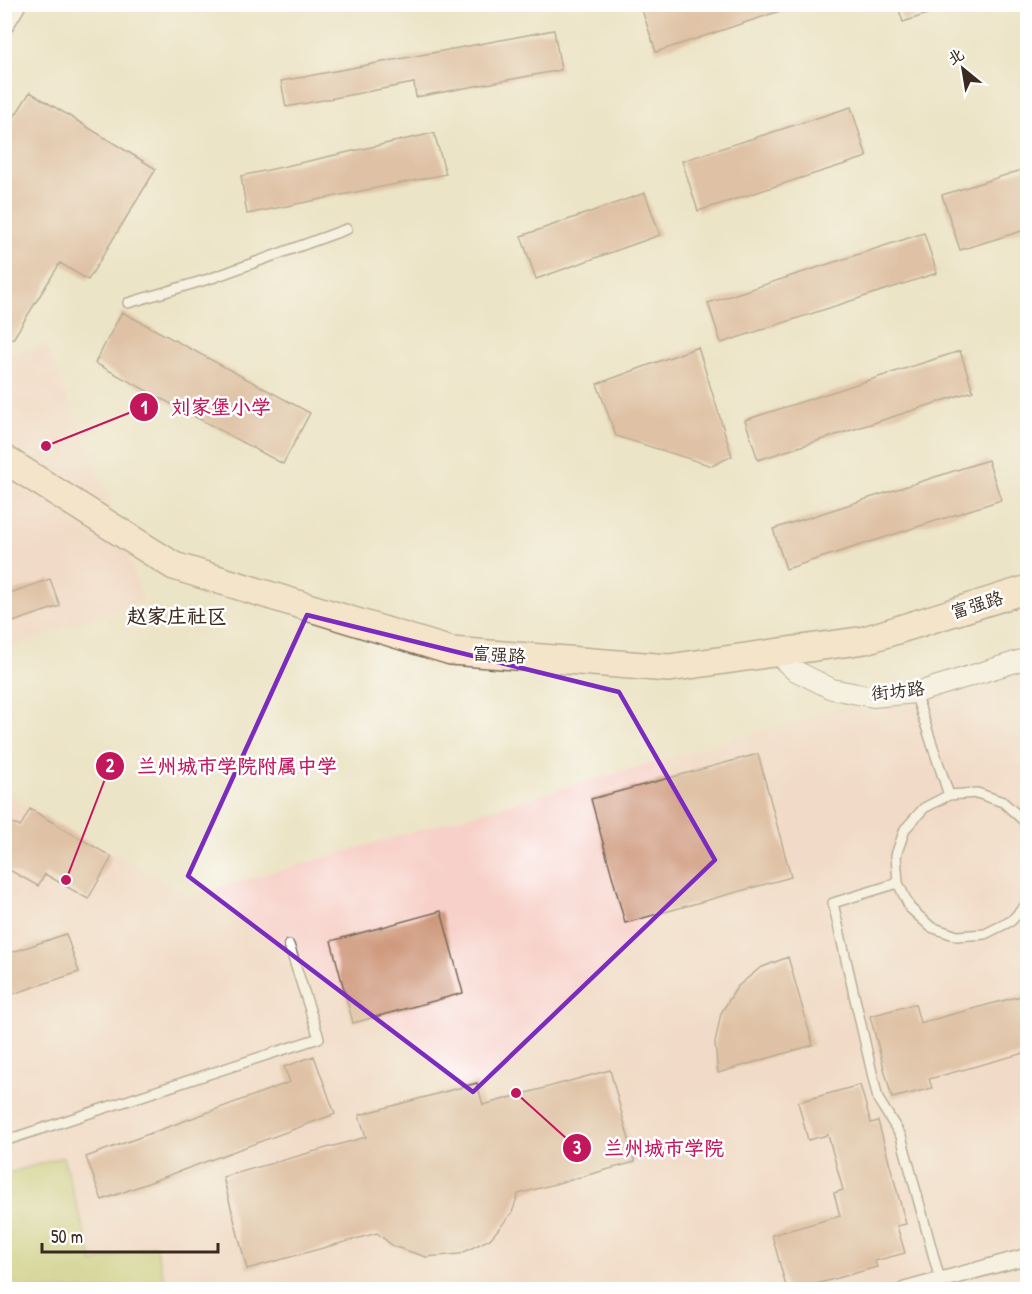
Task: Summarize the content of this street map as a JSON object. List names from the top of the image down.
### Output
{
  "streets": {
    "main road": ["富强路"],
    "street": ["街坊路"]
  },
  "crossings": [
    ["富强路", "街坊路"]
  ],
  "districts": ["赵家庄社区"],
  "places": ["刘家堡小学", "兰州城市学院附属中学", "兰州城市学院"],
  "scale_bar": "50 m",
  "north": "top left"
}
